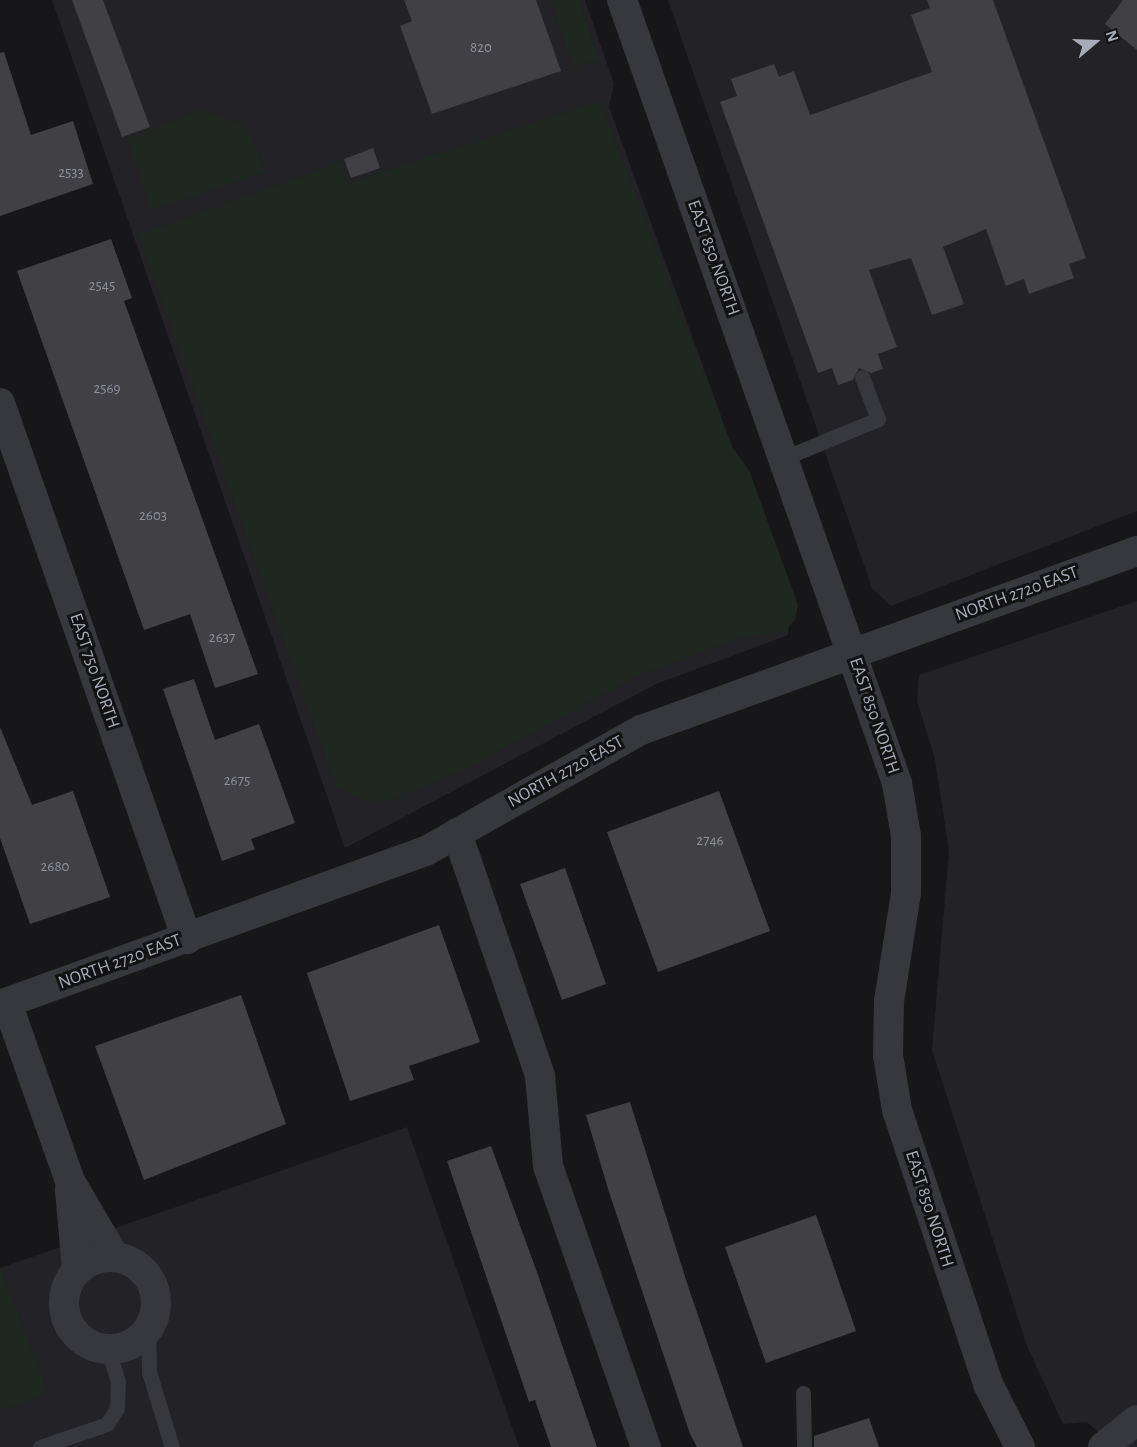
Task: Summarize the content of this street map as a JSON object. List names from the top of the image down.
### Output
{
  "streets": {
    "street": ["EAST 850 NORTH", "NORTH 2720 EAST", "EAST 750 NORTH"]
  },
  "crossings": [
    ["EAST 850 NORTH", "NORTH 2720 EAST"],
    ["NORTH 2720 EAST", "EAST 750 NORTH"]
  ],
  "house_numbers": [
    "820",
    "2533",
    "2545",
    "2569",
    "2603",
    "2637",
    "2675",
    "2746",
    "2680"
  ],
  "north": "right"
}
